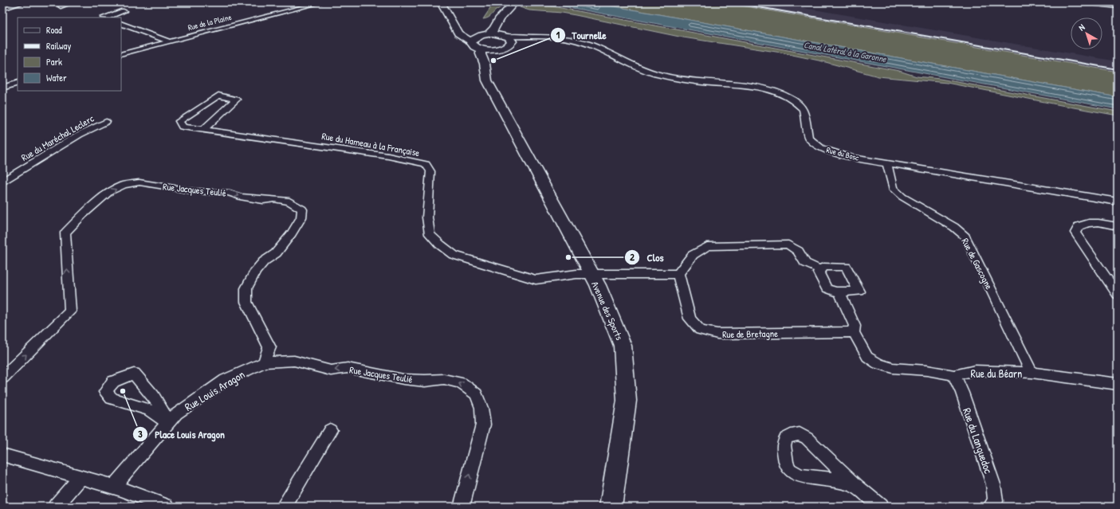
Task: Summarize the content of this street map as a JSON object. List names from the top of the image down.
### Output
{
  "streets": {
    "main road": ["Avenue des Sports"],
    "street": [
      "Rue de la Plaine",
      "Rue du Maréchal Leclerc",
      "Rue du Hameau à la Française",
      "Rue du Bosc",
      "Rue Jacques Teulié",
      "Rue de Gascogne",
      "Rue de Bretagne",
      "Rue du Béarn",
      "Rue Louis Aragon",
      "Rue du Languedoc"
    ]
  },
  "crossings": [
    ["Rue du Hameau à la Française", "Avenue des Sports"],
    ["Rue du Bosc", "Rue de Gascogne"],
    ["Rue Jacques Teulié", "Rue Louis Aragon"],
    ["Rue de Gascogne", "Rue du Béarn"],
    ["Rue de Bretagne", "Rue du Béarn"],
    ["Rue du Béarn", "Rue du Languedoc"]
  ],
  "water": ["Canal Latéral à la Garonne"],
  "places": ["Tournelle", "Clos", "Place Louis Aragon"],
  "legend": [
    "Road",
    "Railway",
    "Park",
    "Water"
  ],
  "north": "top left"
}
